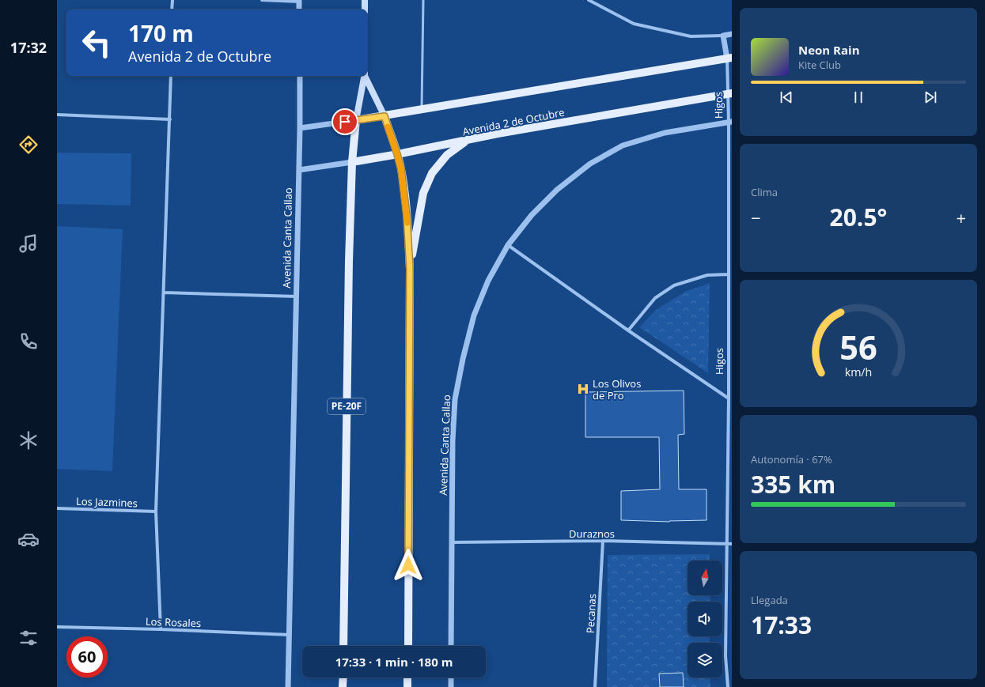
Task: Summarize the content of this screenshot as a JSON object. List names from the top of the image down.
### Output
{
  "streets": {
    "main road": ["Avenida 2 de Octubre", "PE-20F"],
    "street": [
      "Higos",
      "Avenida Canta Callao",
      "Los Jazmines",
      "Duraznos",
      "Pecanas",
      "Los Rosales"
    ]
  },
  "crossings": [
    ["Higos", "Avenida 2 de Octubre"],
    ["Higos", "Avenida Canta Callao"],
    ["Higos", "Duraznos"],
    ["Avenida 2 de Octubre", "Avenida Canta Callao"],
    ["Avenida 2 de Octubre", "PE-20F"],
    ["Avenida Canta Callao", "Duraznos"],
    ["Avenida Canta Callao", "Los Rosales"],
    ["Duraznos", "Pecanas"]
  ],
  "places": {
    "hospital": ["Los Olivos de Pro"]
  },
  "north": "top",
  "page": {
    "tabs": "17:32",
    "turn": ["170 m", "Avenida 2 de Octubre"],
    "song": ["Neon Rain", "Kite Club"],
    "tile": [
      "Clima",
      ["Autonomía · 67%", "335 km"],
      ["Llegada", "17:33"]
    ],
    "heat": ["−", "20.5°", "+"],
    "limit": "60",
    "trip": "17:33 · 1 min · 180 m",
    "gauge": ["56", "km/h"]
  }
}
